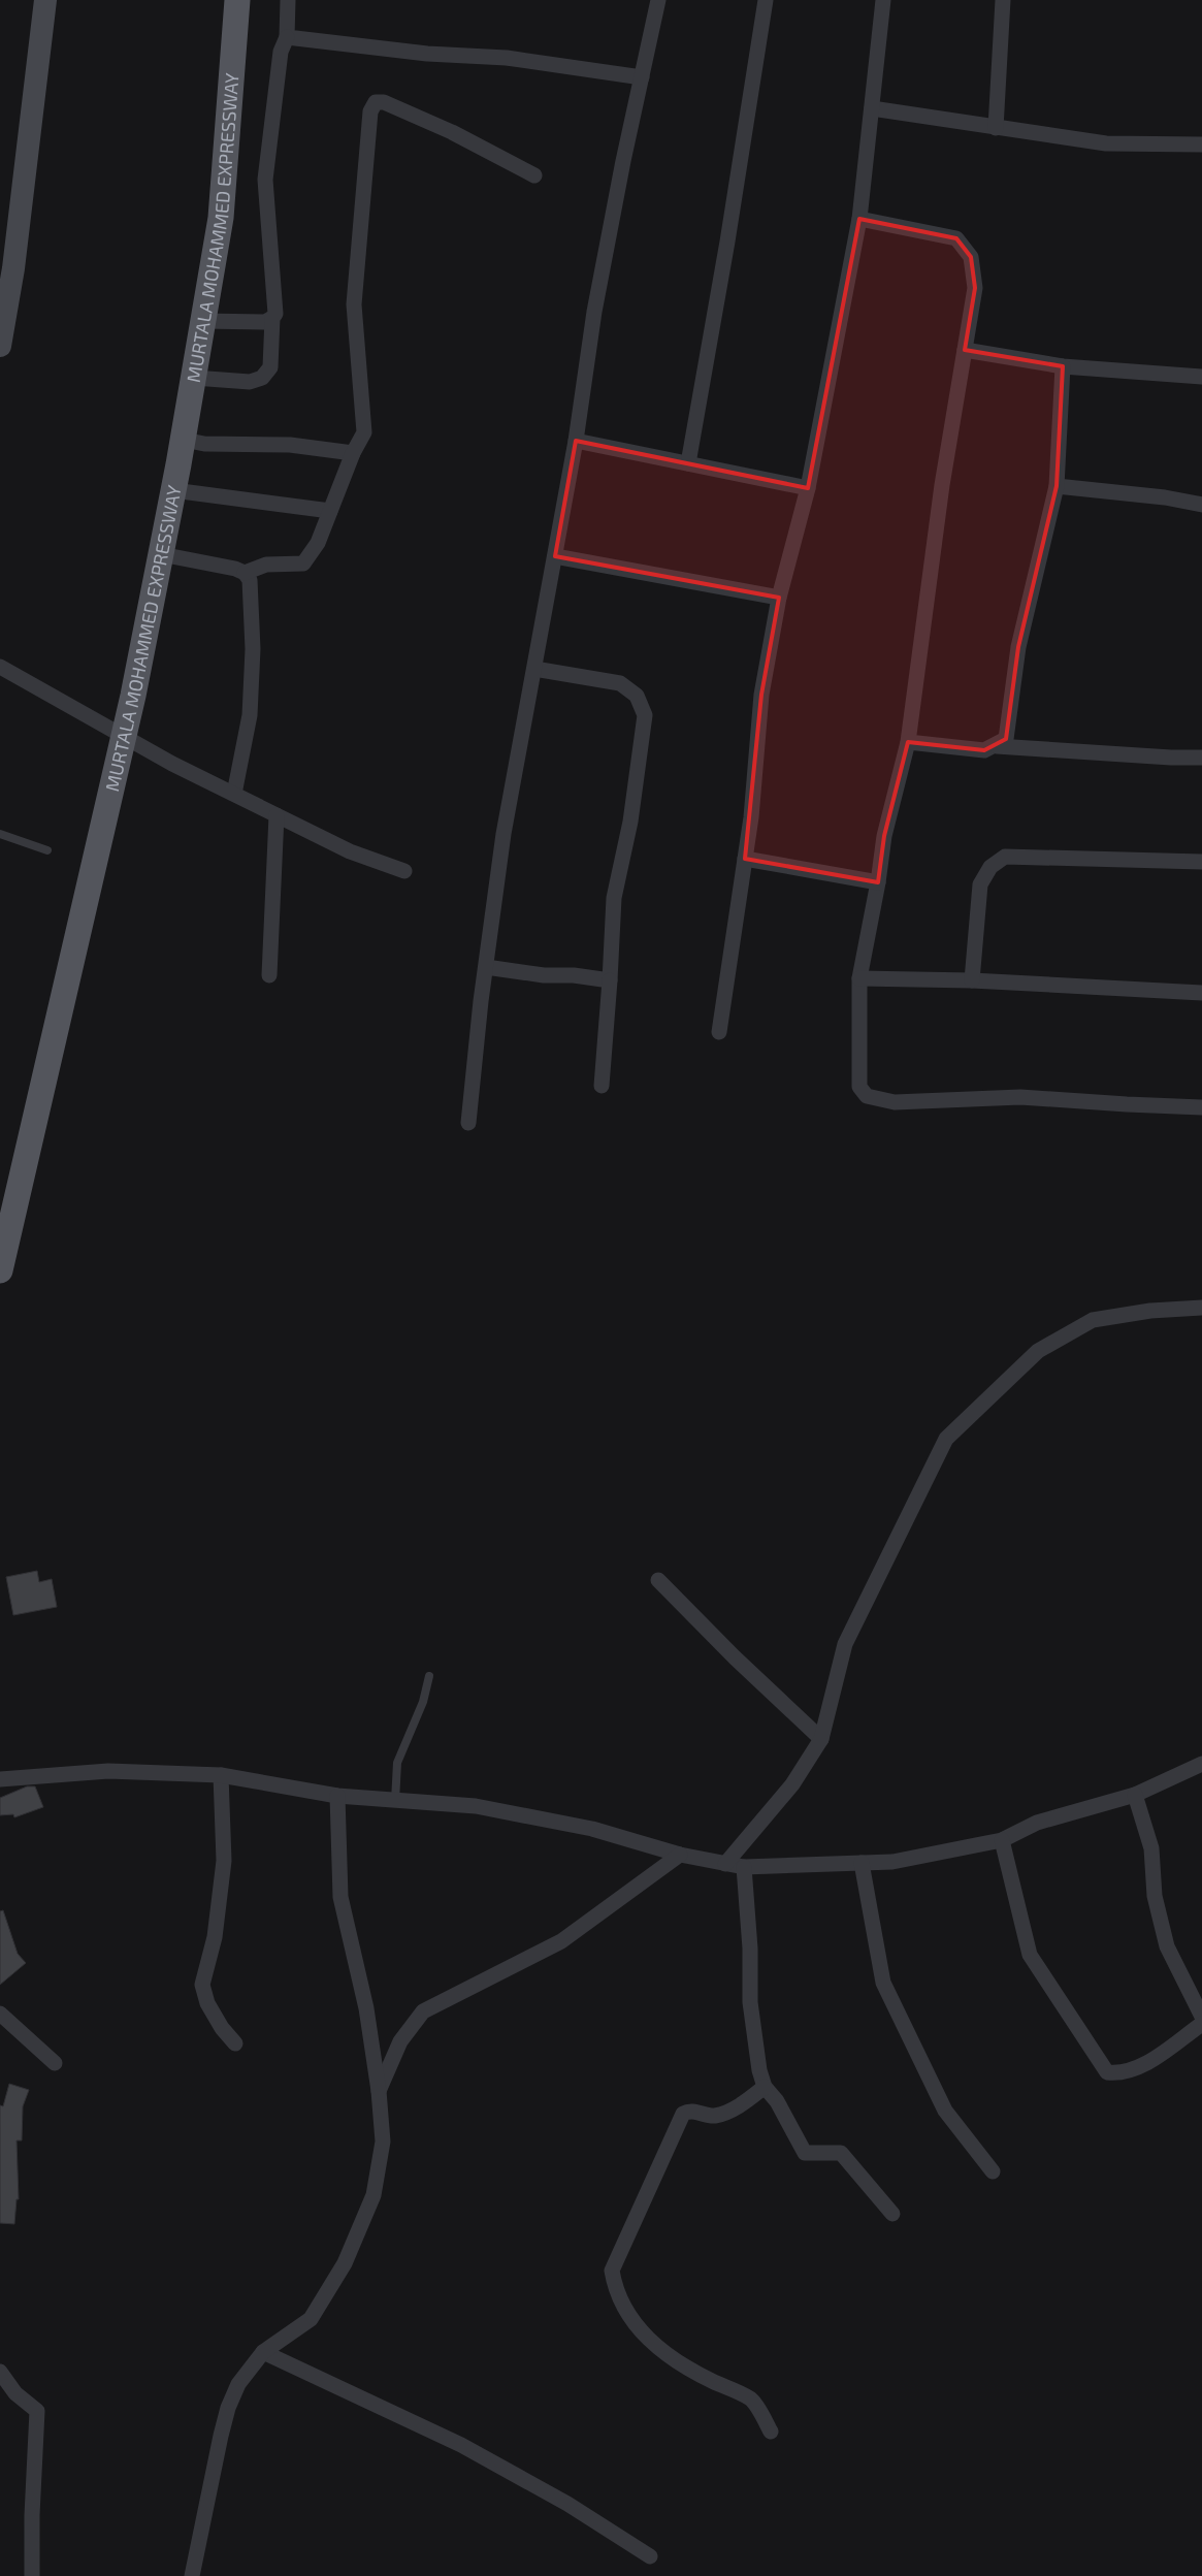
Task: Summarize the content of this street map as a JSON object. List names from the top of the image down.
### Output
{
  "streets": {
    "main road": ["MURTALA MOHAMMED EXPRESSWAY"]
  }
}
